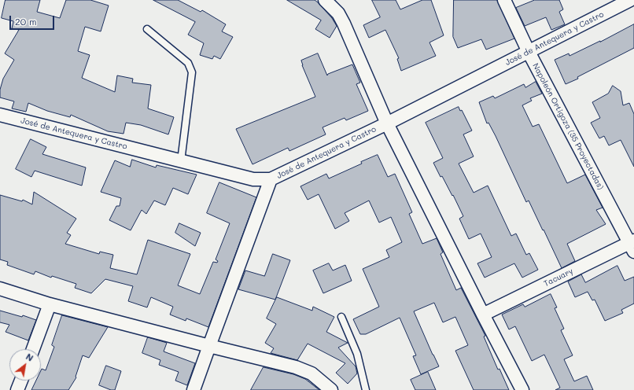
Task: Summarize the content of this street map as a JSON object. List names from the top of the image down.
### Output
{
  "streets": {
    "street": ["José de Antequera y Castro", "Napoleón Ortigoza (35 Proyectadas)", "Tacuary"]
  },
  "crossings": [
    ["José de Antequera y Castro", "Napoleón Ortigoza (35 Proyectadas)"],
    ["Napoleón Ortigoza (35 Proyectadas)", "Tacuary"]
  ],
  "scale_bar": "20 m",
  "north": "top right"
}
